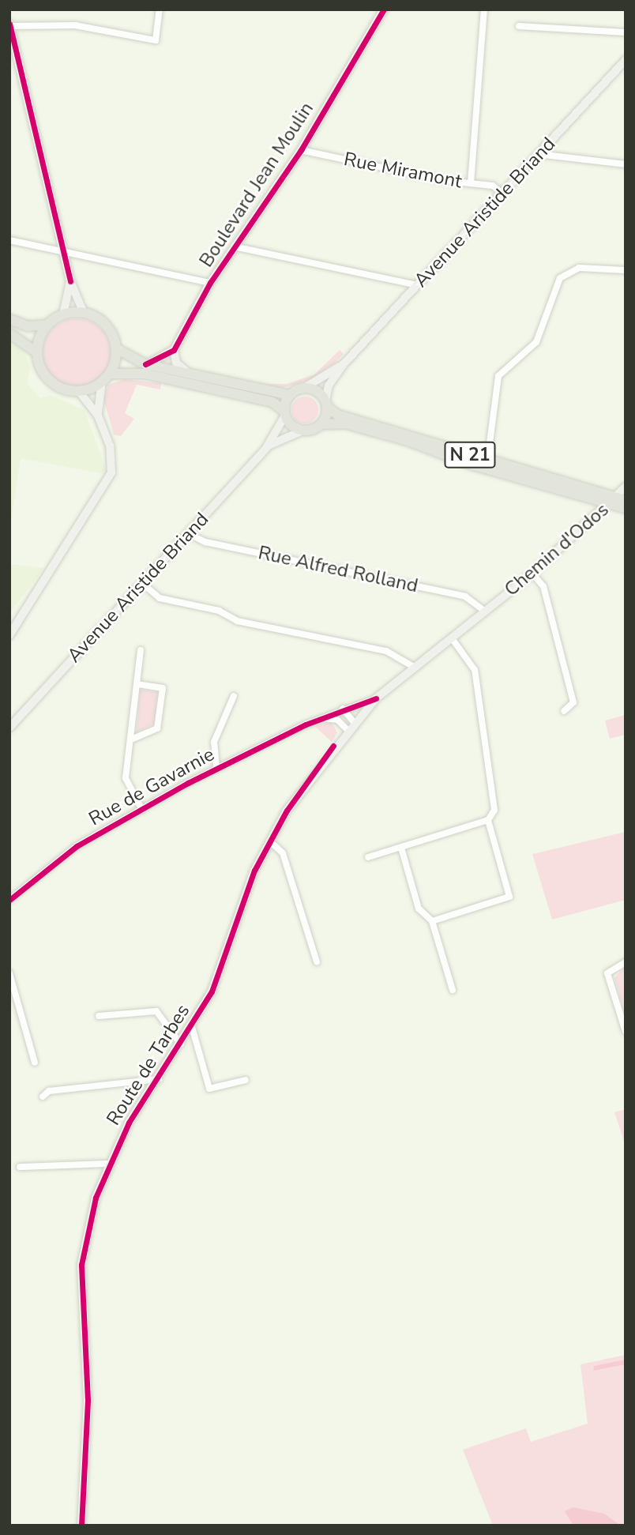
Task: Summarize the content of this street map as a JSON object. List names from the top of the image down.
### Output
{
  "streets": {
    "main road": ["N 21"],
    "street": [
      "Rue Miramont",
      "Boulevard Jean Moulin",
      "Avenue Aristide Briand",
      "Chemin d'Odos",
      "Rue Alfred Rolland",
      "Rue de Gavarnie",
      "Route de Tarbes"
    ]
  },
  "crossings": [
    ["Rue Miramont", "Boulevard Jean Moulin"],
    ["Rue Miramont", "Avenue Aristide Briand"],
    ["Avenue Aristide Briand", "N 21"],
    ["Avenue Aristide Briand", "Rue Alfred Rolland"],
    ["N 21", "Chemin d'Odos"],
    ["Chemin d'Odos", "Rue Alfred Rolland"],
    ["Chemin d'Odos", "Route de Tarbes"],
    ["Rue de Gavarnie", "Route de Tarbes"]
  ]
}
